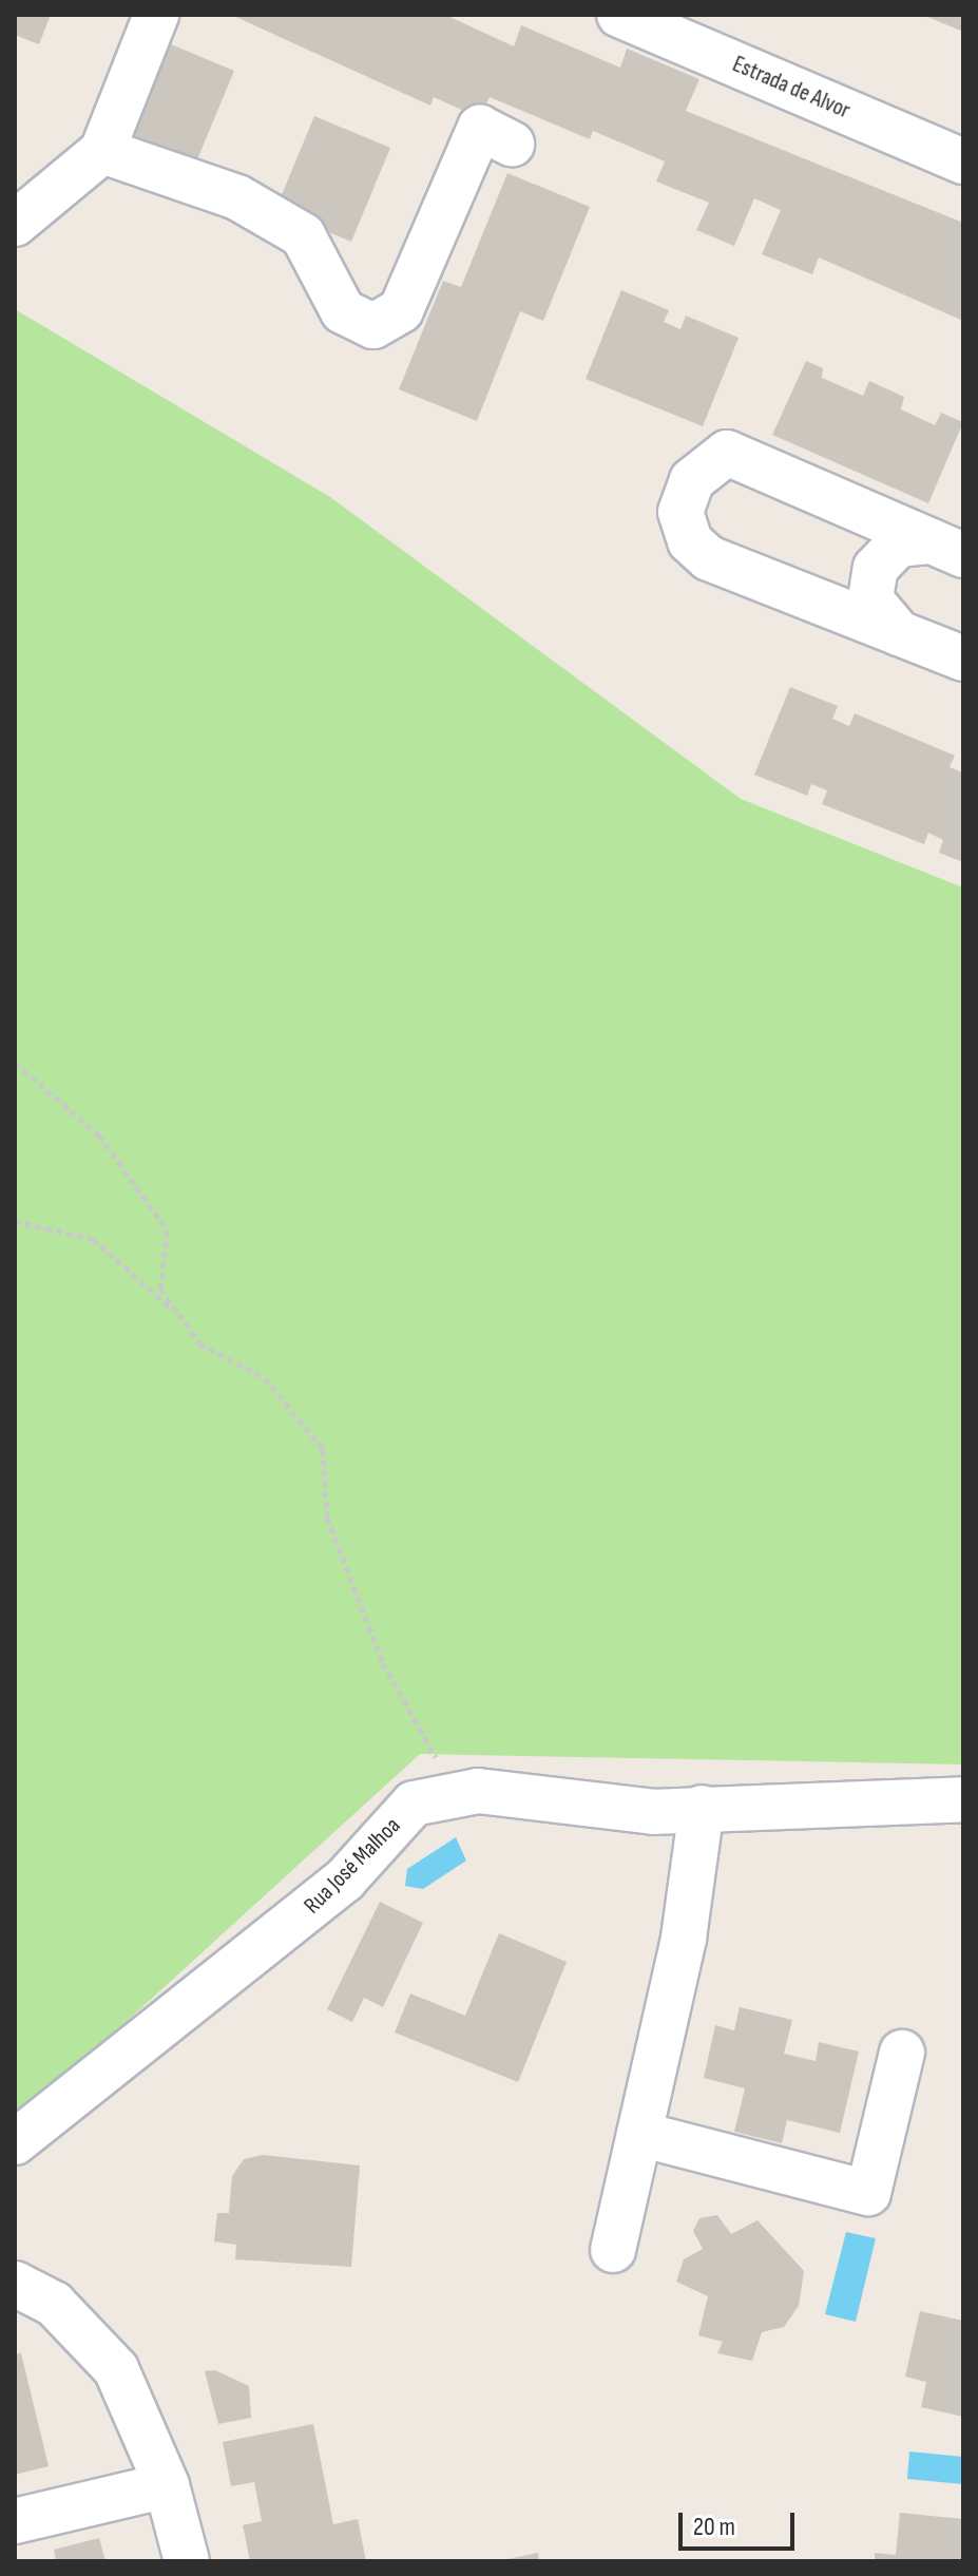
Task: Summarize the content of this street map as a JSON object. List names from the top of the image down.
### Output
{
  "streets": {
    "street": ["Estrada de Alvor", "Rua José Malhoa"]
  },
  "scale_bar": "20 m"
}
